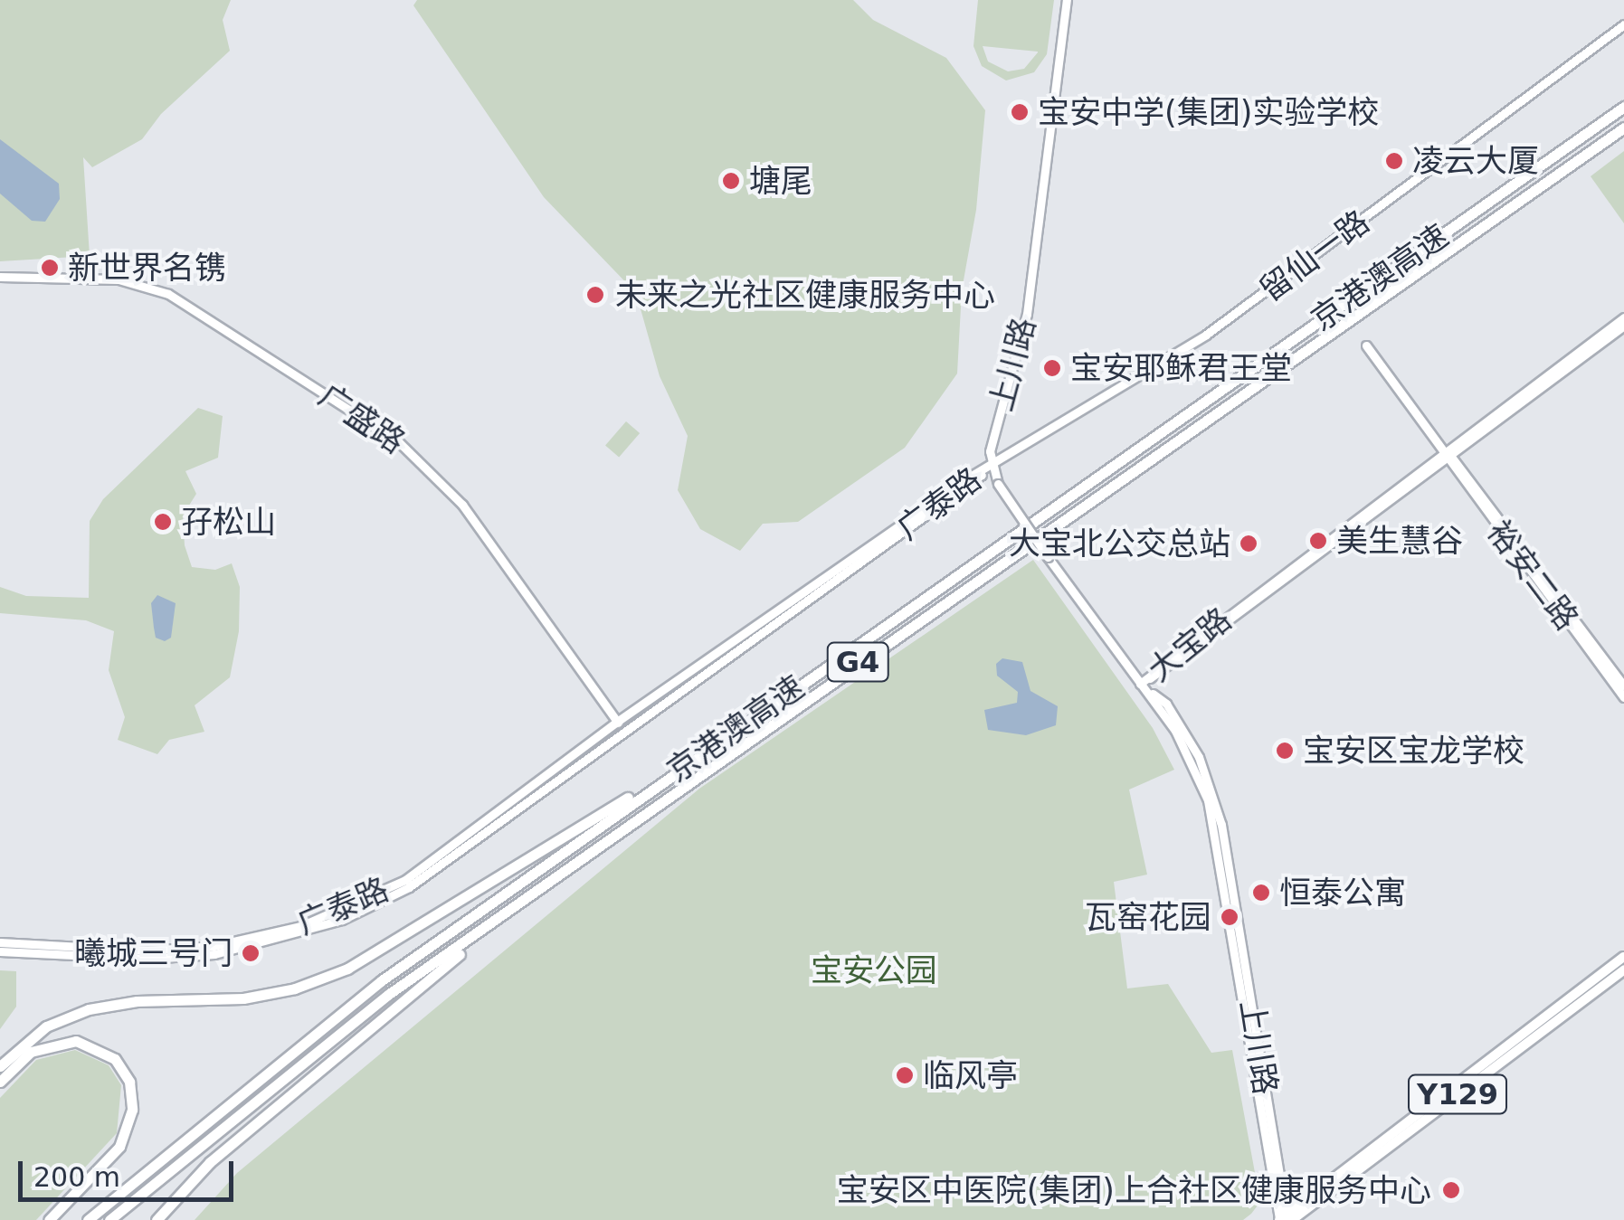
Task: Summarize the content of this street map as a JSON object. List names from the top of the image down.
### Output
{
  "streets": {
    "highway": ["京港澳高速", "G4"],
    "main road": [
      "留仙一路",
      "上川路",
      "广盛路",
      "广泰路",
      "裕安二路",
      "大宝路",
      "Y129"
    ]
  },
  "crossings": [
    ["留仙一路", "上川路"],
    ["留仙一路", "广泰路"],
    ["上川路", "广泰路"],
    ["上川路", "大宝路"],
    ["上川路", "Y129"],
    ["广盛路", "广泰路"],
    ["裕安二路", "大宝路"]
  ],
  "parks": ["宝安公园"],
  "places": [
    "宝安中学(集团)实验学校",
    "凌云大厦",
    "塘尾",
    "新世界名镌",
    "未来之光社区健康服务中心",
    "宝安耶稣君王堂",
    "孖松山",
    "美生慧谷",
    "大宝北公交总站",
    "宝安区宝龙学校",
    "恒泰公寓",
    "瓦窑花园",
    "曦城三号门",
    "临风亭",
    "宝安区中医院(集团)上合社区健康服务中心"
  ],
  "scale_bar": "200 m"
}
